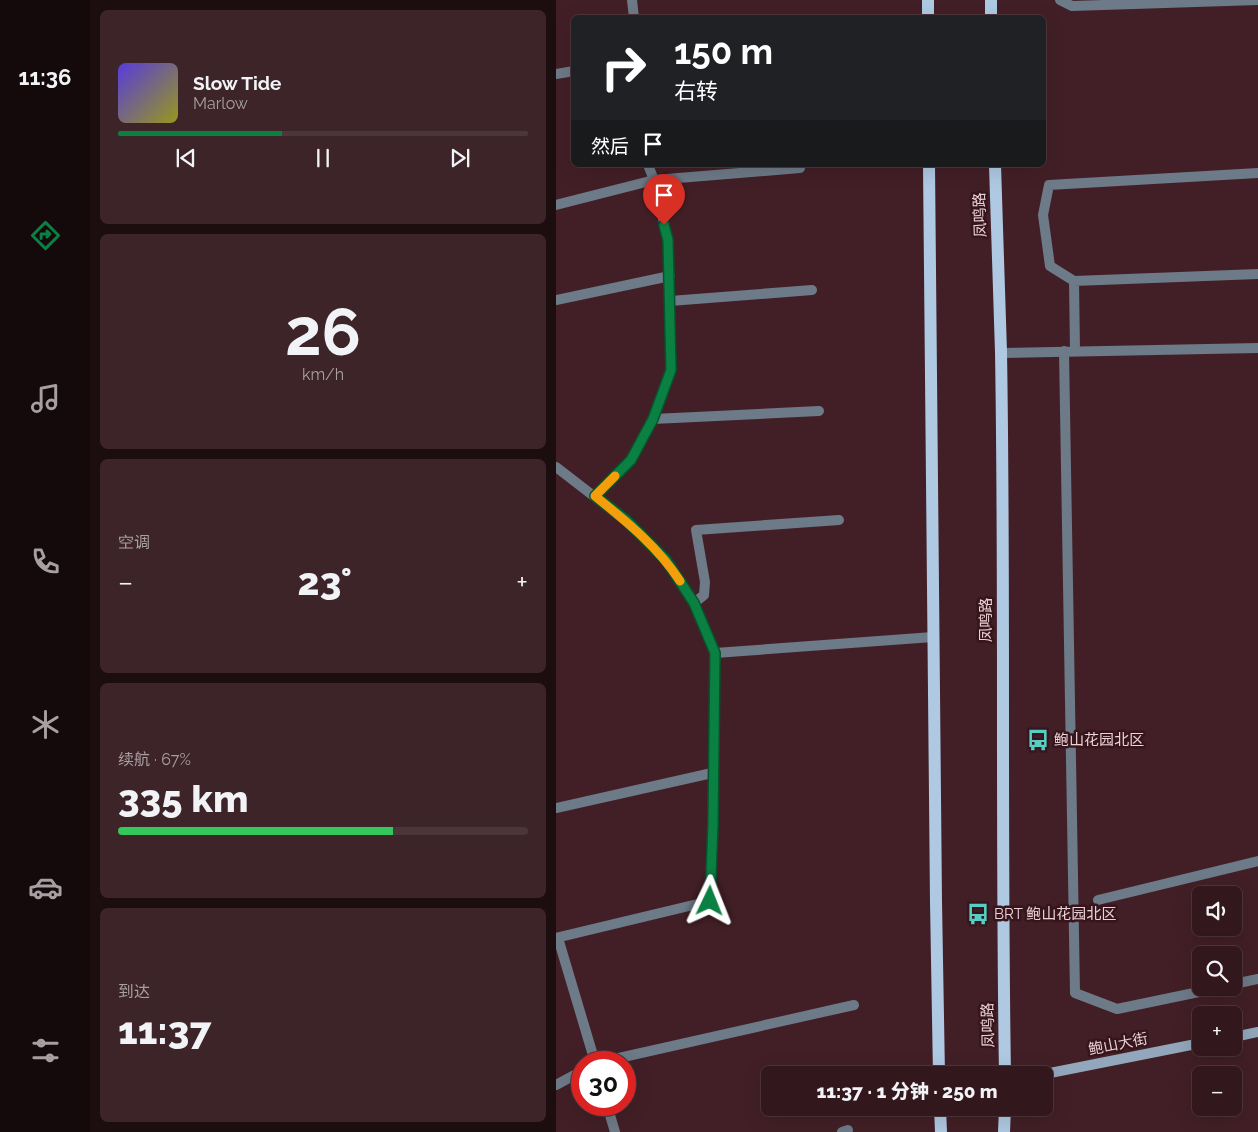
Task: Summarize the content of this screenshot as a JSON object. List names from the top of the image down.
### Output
{
  "streets": {
    "main road": ["凤鸣路"],
    "street": ["鲍山大街"]
  },
  "places": {
    "bus stop": ["鲍山花园北区", "BRT 鲍山花园北区"]
  },
  "page": {
    "tabs": "11:36",
    "turn": ["150 m", "右转"],
    "song": ["Slow Tide", "Marlow"],
    "then": "然后",
    "tile": [
      ["26", "km/h"],
      "空调",
      ["续航 · 67%", "335 km"],
      ["到达", "11:37"]
    ],
    "heat": ["−", "23°", "+"],
    "map_buttons": ["+", "−"],
    "limit": "30",
    "trip": "11:37 · 1 分钟 · 250 m"
  }
}
